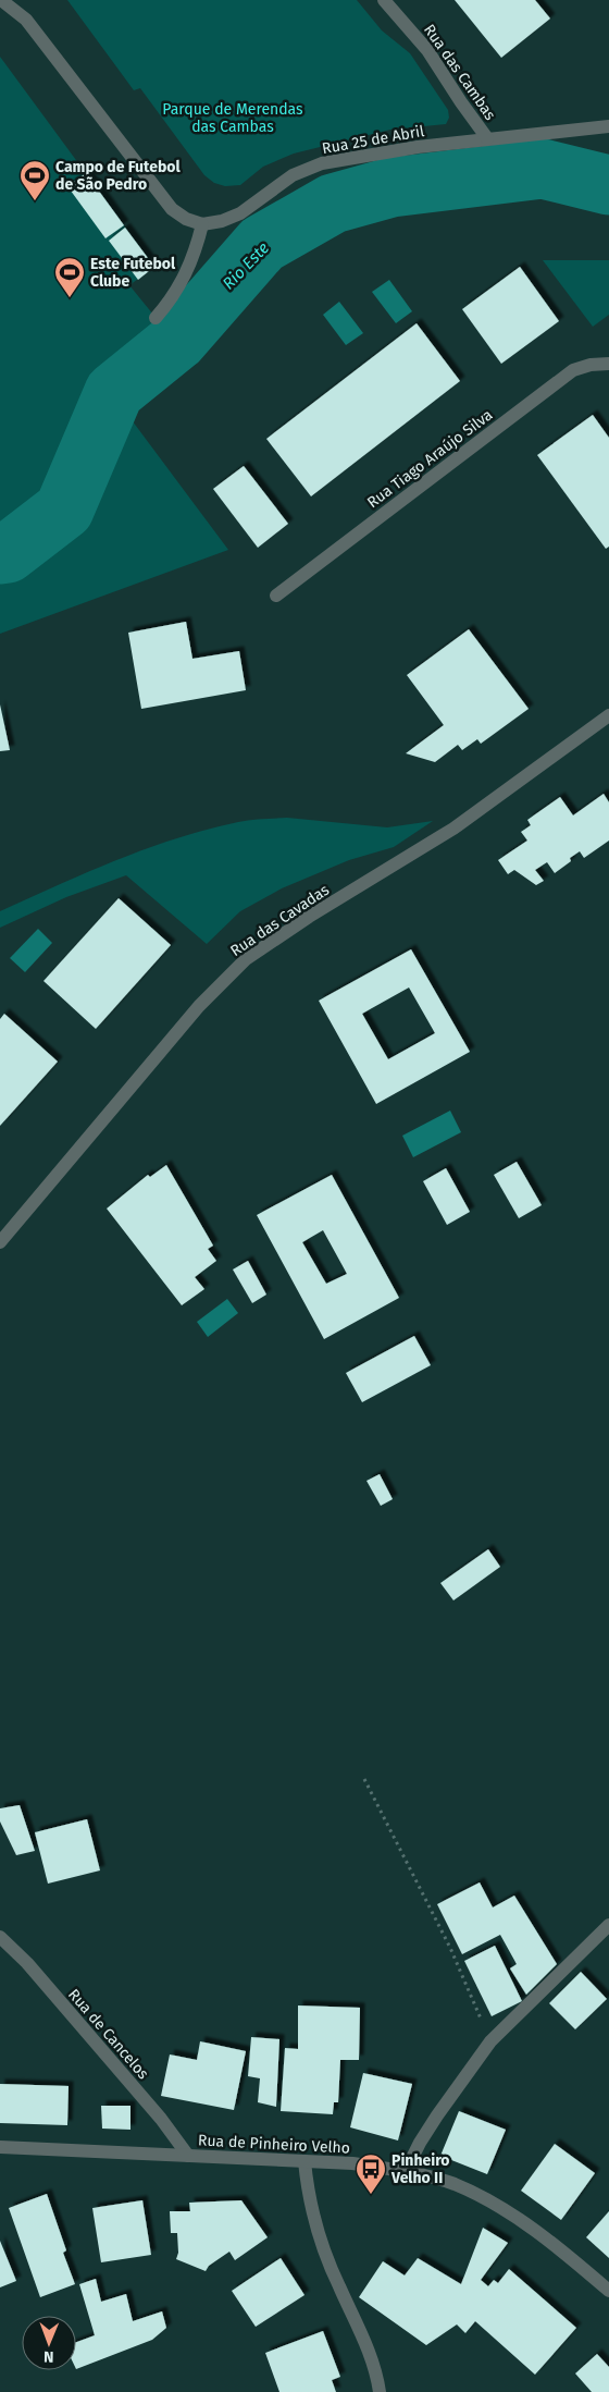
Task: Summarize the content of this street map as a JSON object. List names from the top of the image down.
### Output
{
  "streets": {
    "street": [
      "Rua das Cambas",
      "Rua 25 de Abril",
      "Rua Tiago Araújo Silva",
      "Rua das Cavadas",
      "Rua de Cancelos",
      "Rua de Pinheiro Velho"
    ]
  },
  "crossings": [
    ["Rua das Cambas", "Rua 25 de Abril"],
    ["Rua de Cancelos", "Rua de Pinheiro Velho"]
  ],
  "water": ["Rio Este"],
  "parks": ["Parque de Merendas das Cambas"],
  "places": {
    "sports": ["Campo de Futebol de São Pedro", "Este Futebol Clube"],
    "bus stop": ["Pinheiro Velho II"]
  },
  "north": "bottom"
}
